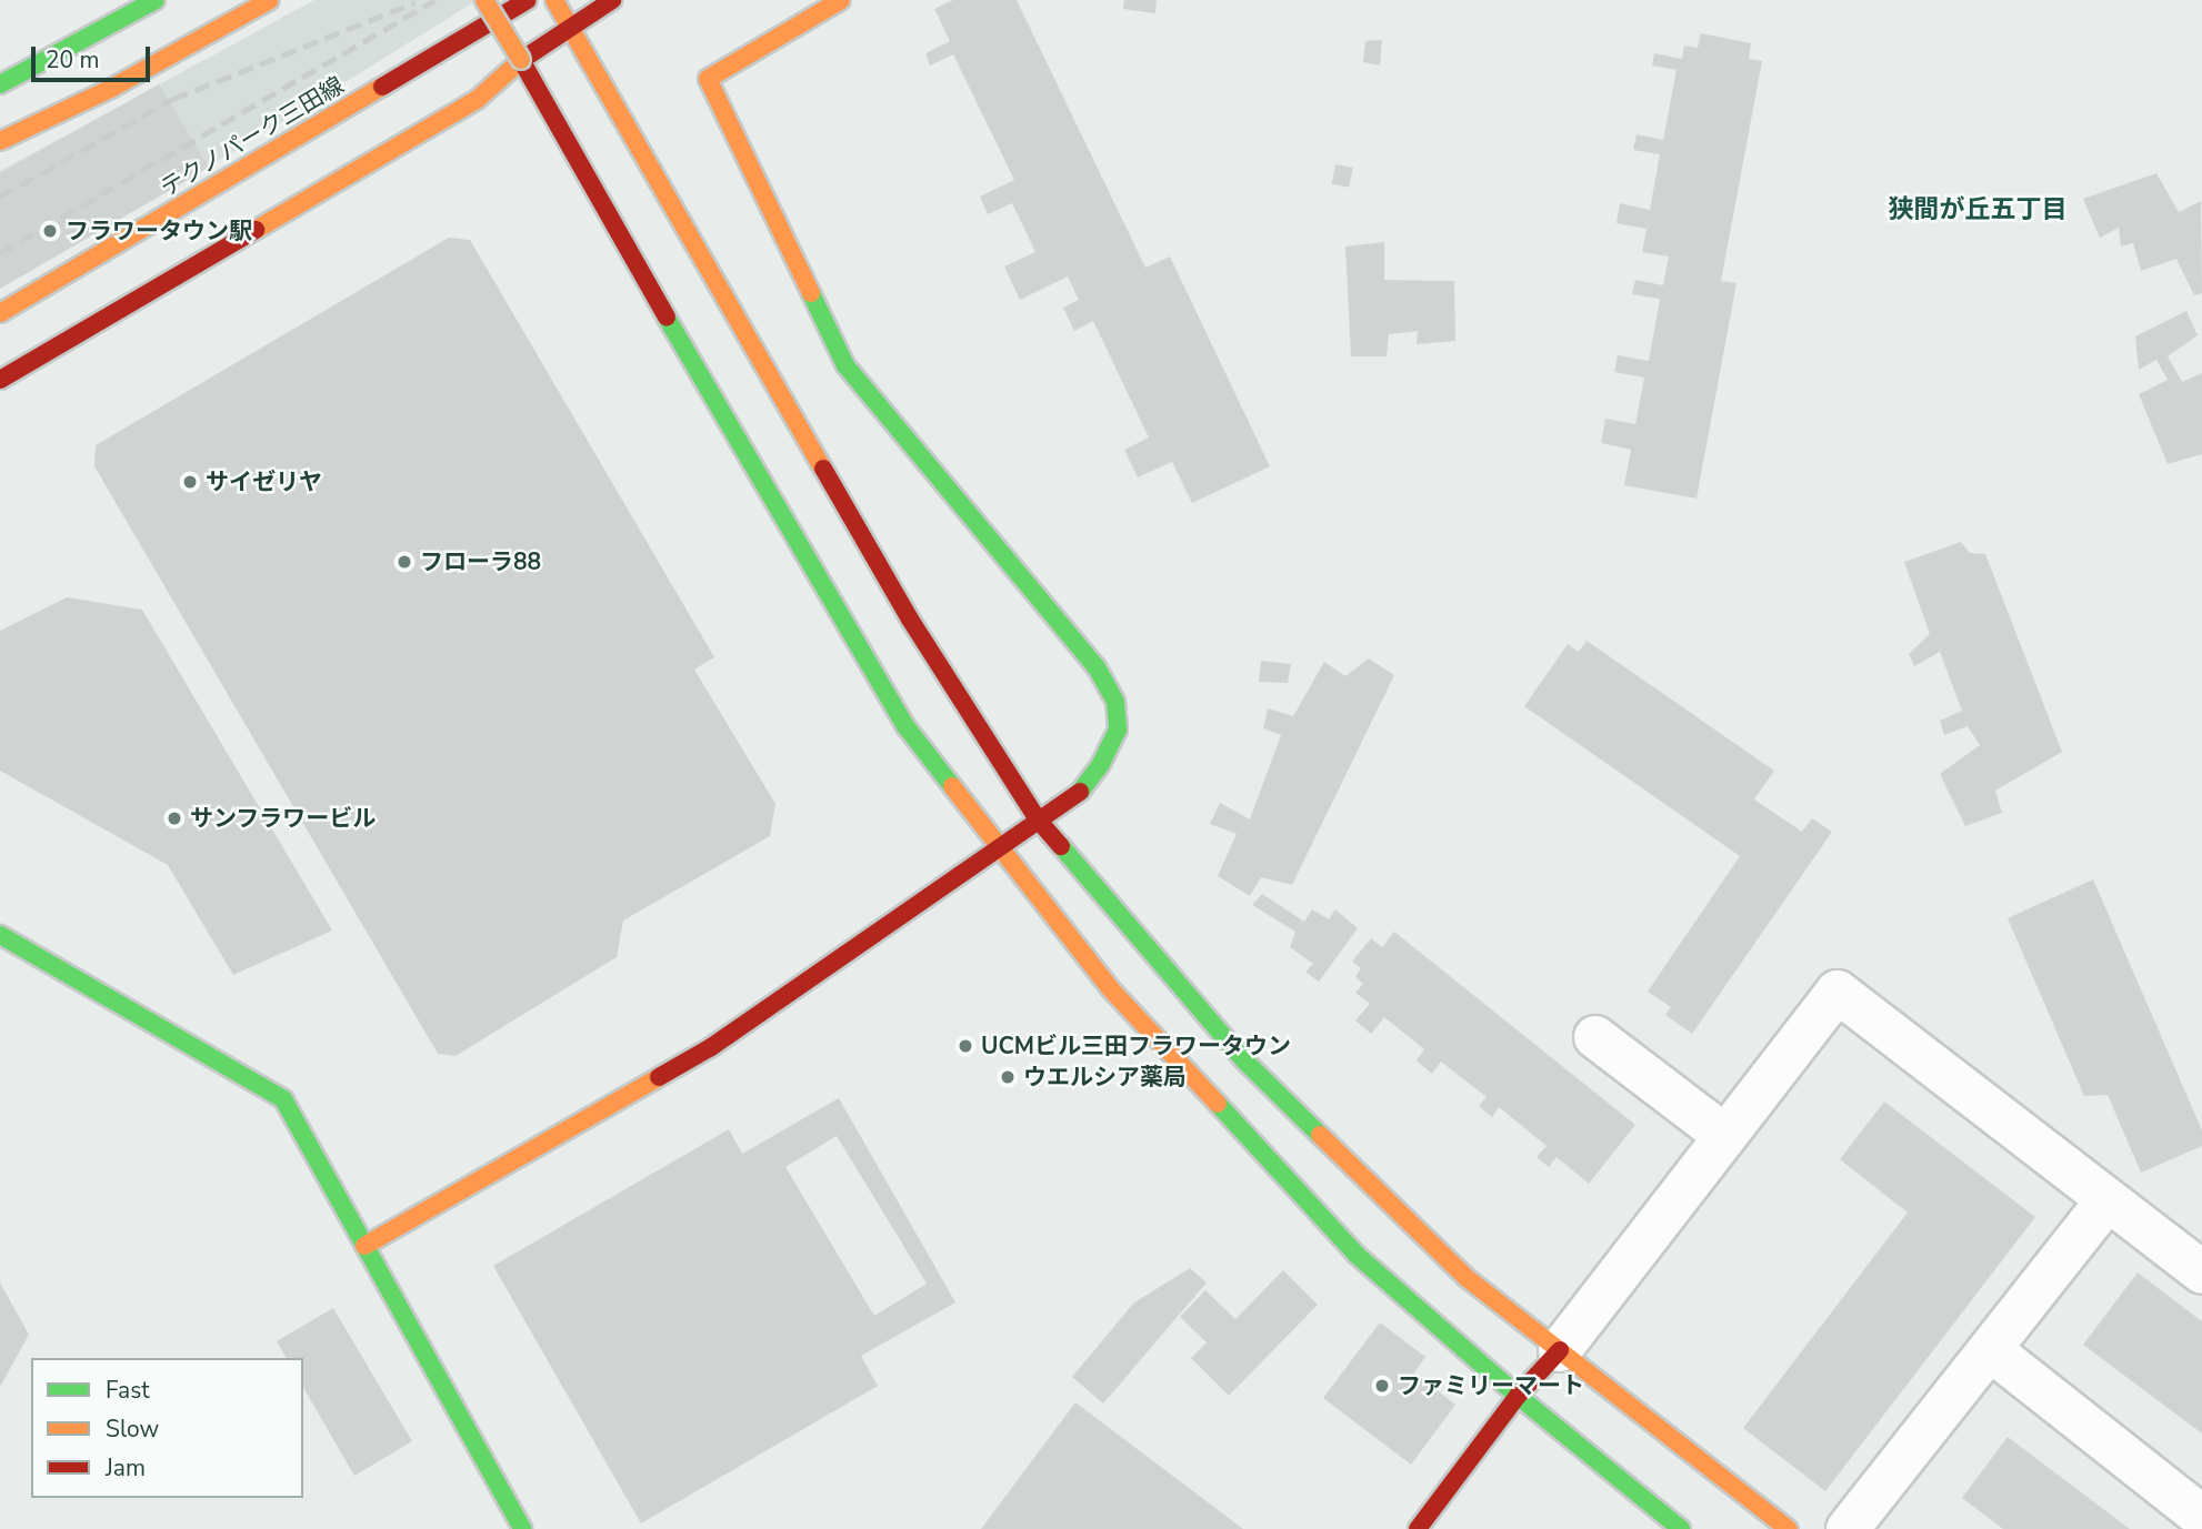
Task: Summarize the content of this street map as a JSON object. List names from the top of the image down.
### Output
{
  "streets": {
    "street": ["テクノパーク三田線"]
  },
  "districts": ["狭間が丘五丁目"],
  "places": [
    "フラワータウン駅",
    "サイゼリヤ",
    "フローラ88",
    "サンフラワービル",
    "UCMビル三田フラワータウン",
    "ウエルシア薬局",
    "ファミリーマート"
  ],
  "legend": ["Fast", "Slow", "Jam"],
  "scale_bar": "20 m"
}
